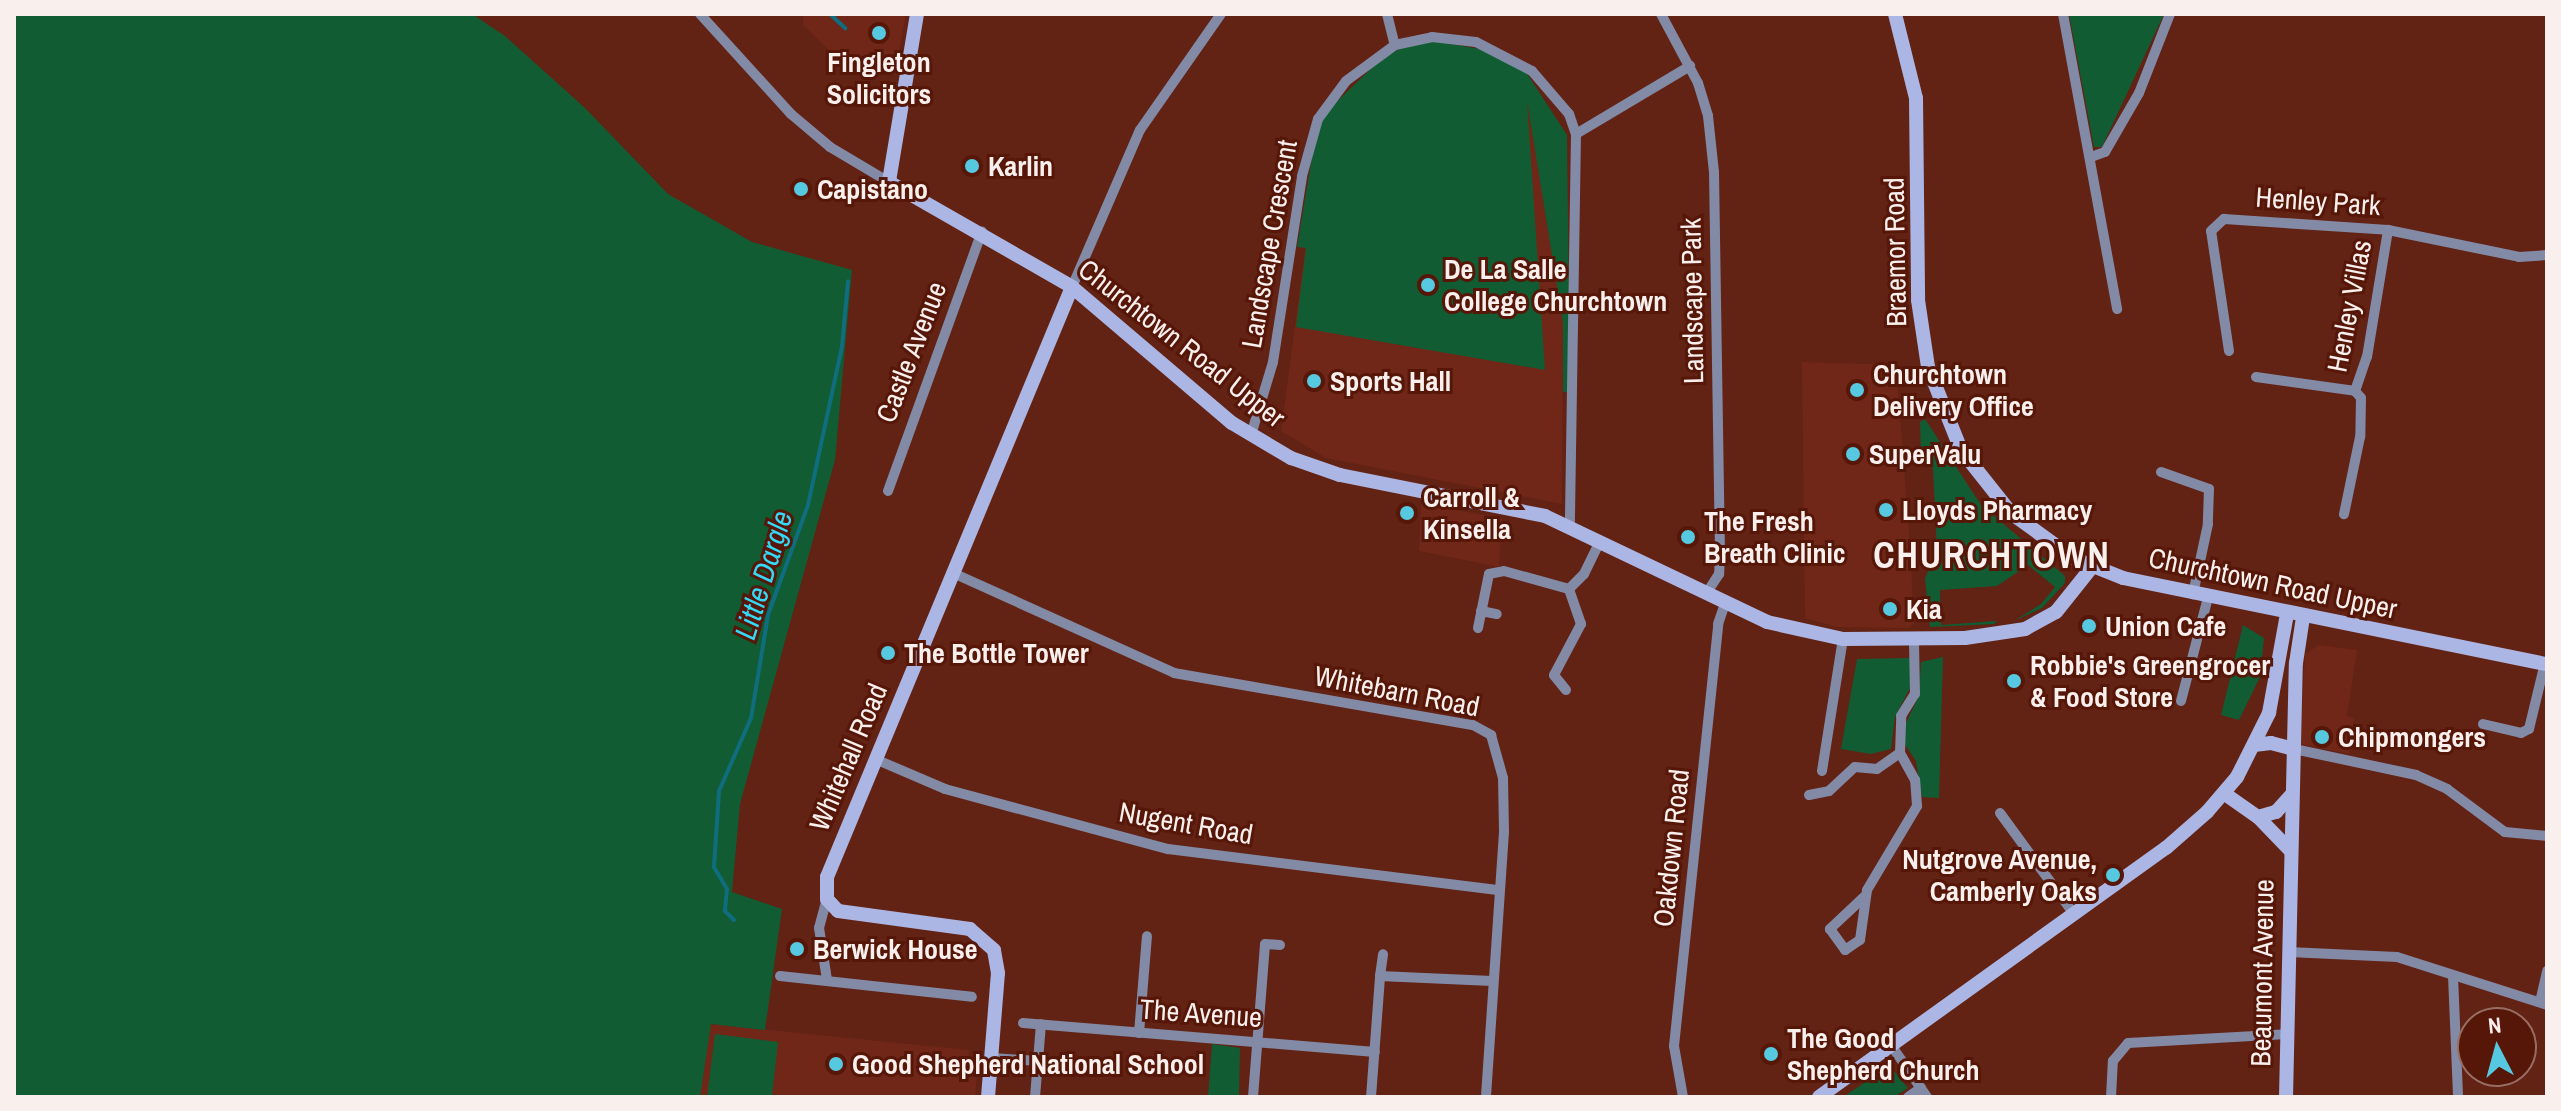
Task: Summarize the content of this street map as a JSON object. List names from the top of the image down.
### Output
{
  "streets": {
    "street": [
      "Henley Park",
      "Landscape Crescent",
      "Braemor Road",
      "Landscape Park",
      "Henley Villas",
      "Churchtown Road Upper",
      "Castle Avenue",
      "Whitebarn Road",
      "Whitehall Road",
      "Nugent Road",
      "Oakdown Road",
      "Beaumont Avenue",
      "The Avenue"
    ]
  },
  "crossings": [
    ["Henley Park", "Henley Villas"],
    ["Landscape Crescent", "Churchtown Road Upper"],
    ["Braemor Road", "Churchtown Road Upper"],
    ["Landscape Park", "Churchtown Road Upper"],
    ["Churchtown Road Upper", "Castle Avenue"],
    ["Churchtown Road Upper", "Whitehall Road"],
    ["Churchtown Road Upper", "Oakdown Road"],
    ["Churchtown Road Upper", "Beaumont Avenue"],
    ["Whitebarn Road", "Whitehall Road"],
    ["Whitebarn Road", "Nugent Road"],
    ["Whitehall Road", "Nugent Road"]
  ],
  "districts": ["CHURCHTOWN"],
  "water": ["Little Dargle"],
  "places": [
    "Fingleton Solicitors",
    "Karlin",
    "Capistano",
    "De La Salle College Churchtown",
    "Sports Hall",
    "Churchtown Delivery Office",
    "SuperValu",
    "Lloyds Pharmacy",
    "Carroll & Kinsella",
    "The Fresh Breath Clinic",
    "Kia",
    "Union Cafe",
    "The Bottle Tower",
    "Robbie's Greengrocer & Food Store",
    "Chipmongers",
    "Nutgrove Avenue, Camberly Oaks",
    "Berwick House",
    "The Good Shepherd Church",
    "Good Shepherd National School"
  ],
  "north": "top"
}
